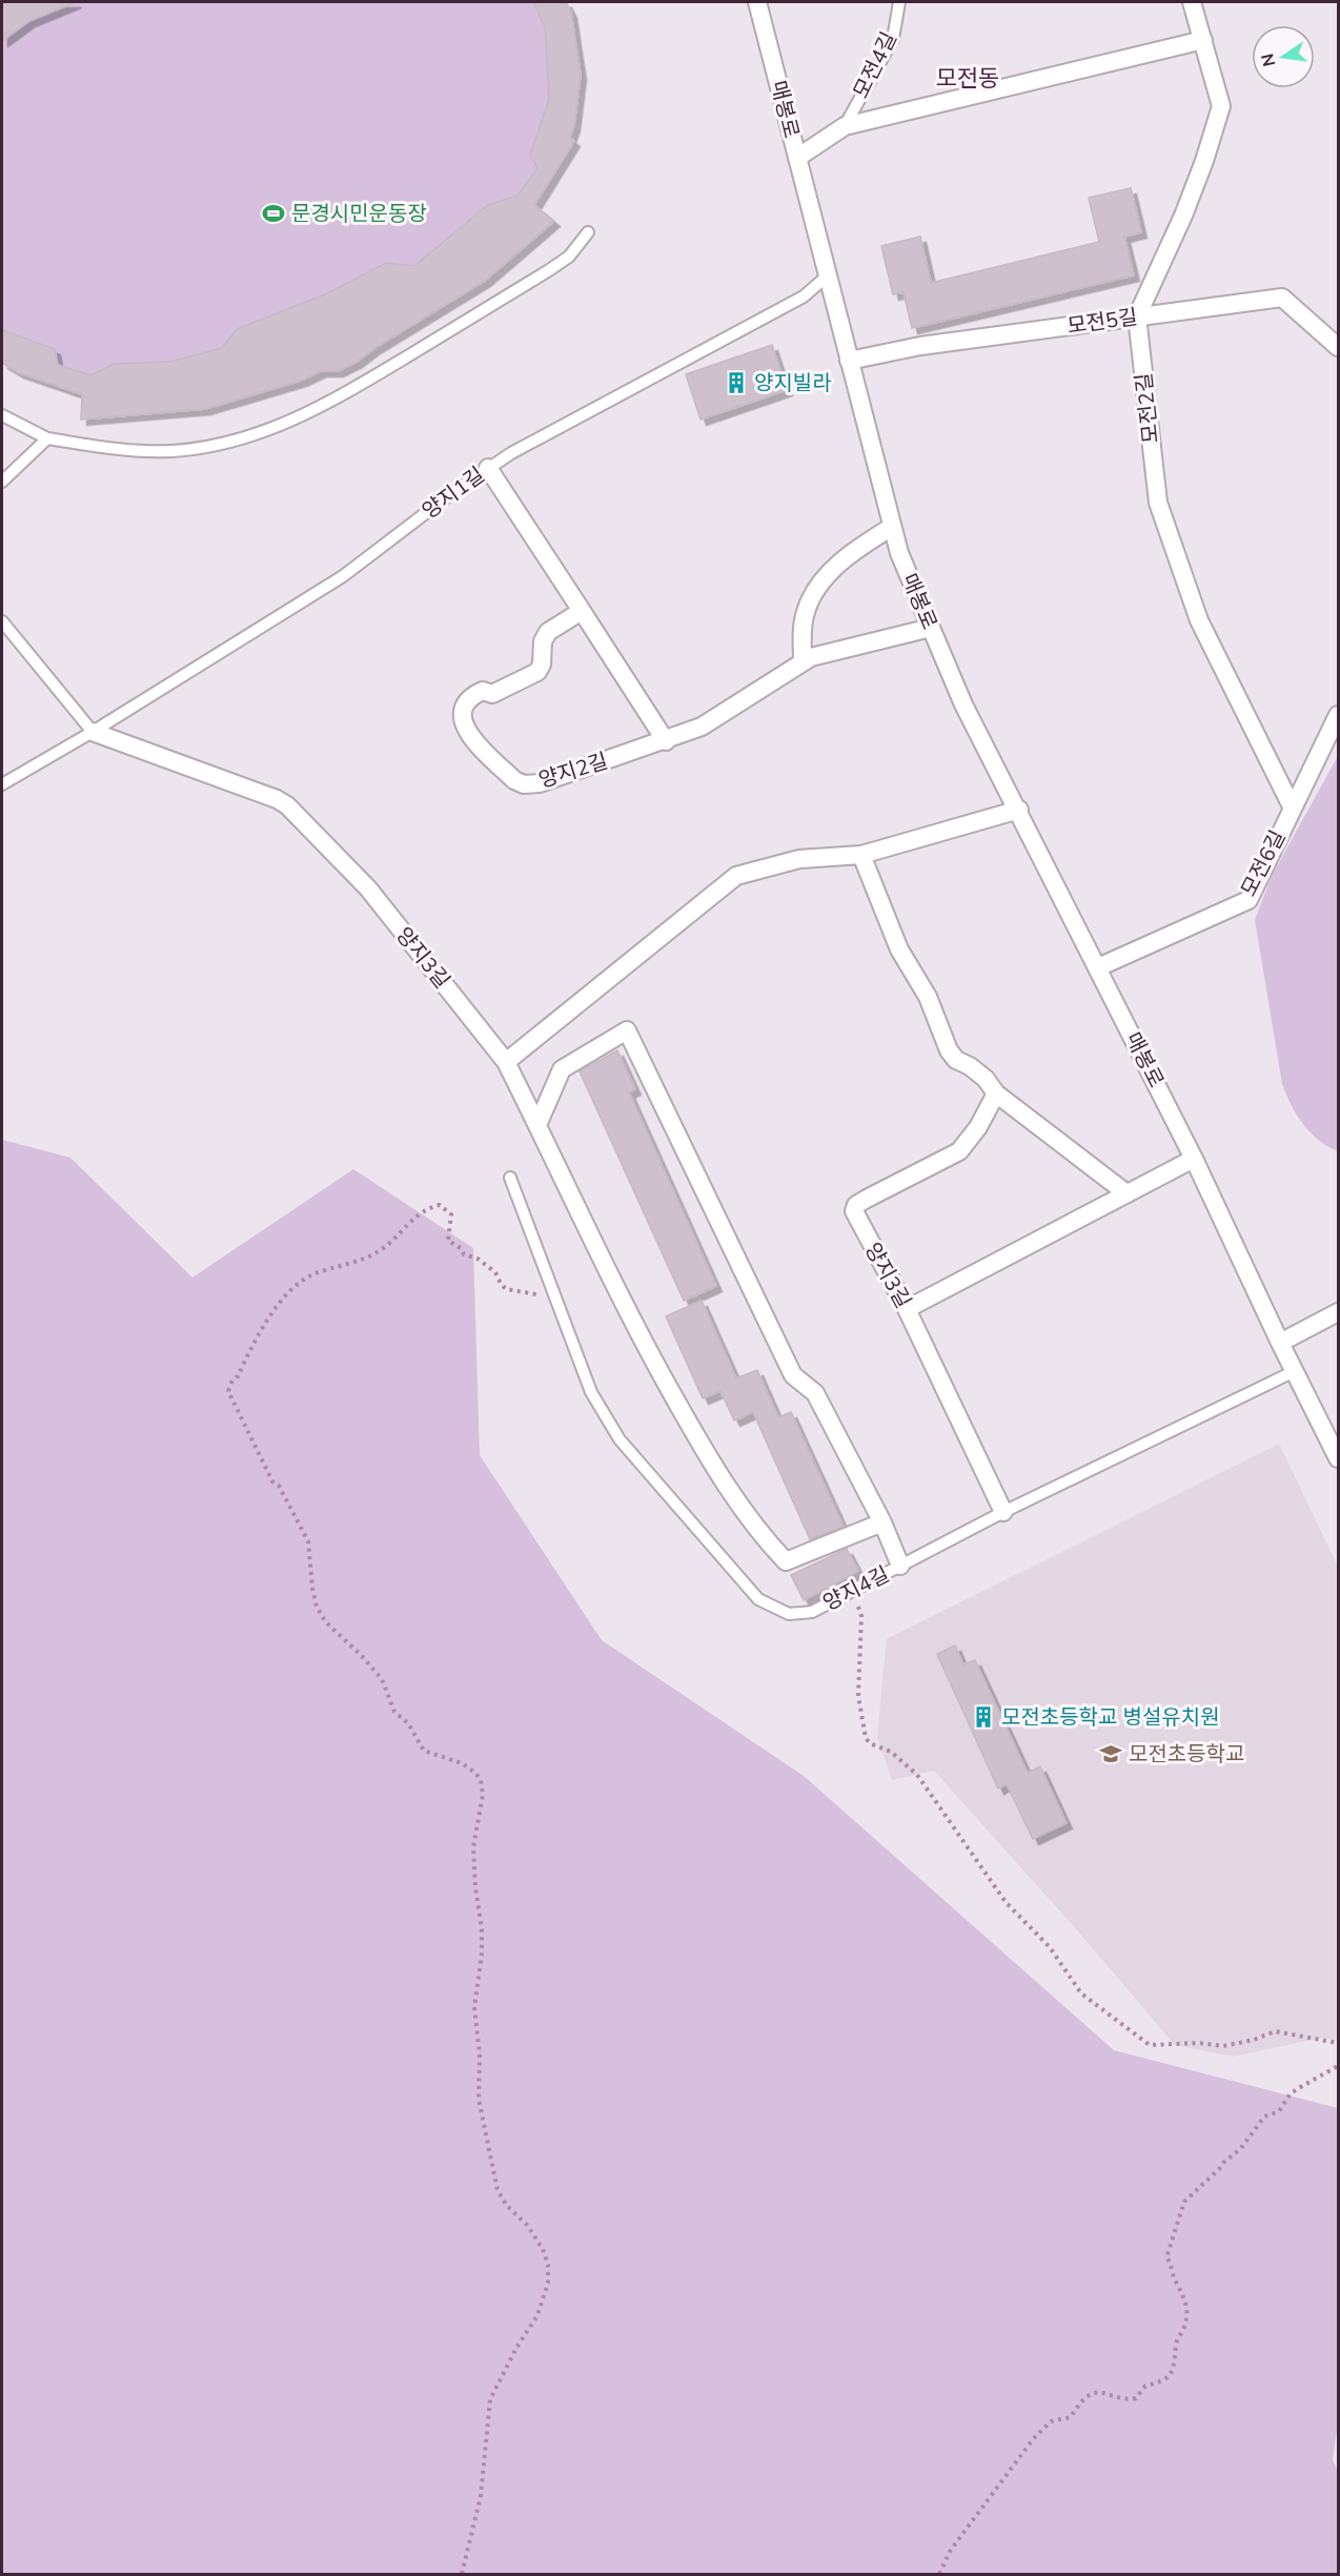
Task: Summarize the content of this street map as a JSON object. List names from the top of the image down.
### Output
{
  "streets": {
    "street": [
      "매봉로",
      "모전5길",
      "모전2길",
      "양지2길",
      "모전6길",
      "양지3길"
    ],
    "lane": ["모전4길", "양지1길", "양지4길"]
  },
  "crossings": [
    ["매봉로", "모전5길"],
    ["매봉로", "양지1길"],
    ["매봉로", "양지2길"],
    ["매봉로", "모전6길"],
    ["매봉로", "양지4길"],
    ["모전5길", "모전2길"],
    ["모전2길", "모전6길"],
    ["양지1길", "양지3길"],
    ["양지3길", "양지4길"]
  ],
  "districts": ["모전동"],
  "places": {
    "sports": ["문경시민운동장"],
    "building": ["양지빌라", "모전초등학교 병설유치원"],
    "school or university": ["모전초등학교"]
  },
  "north": "left"
}
